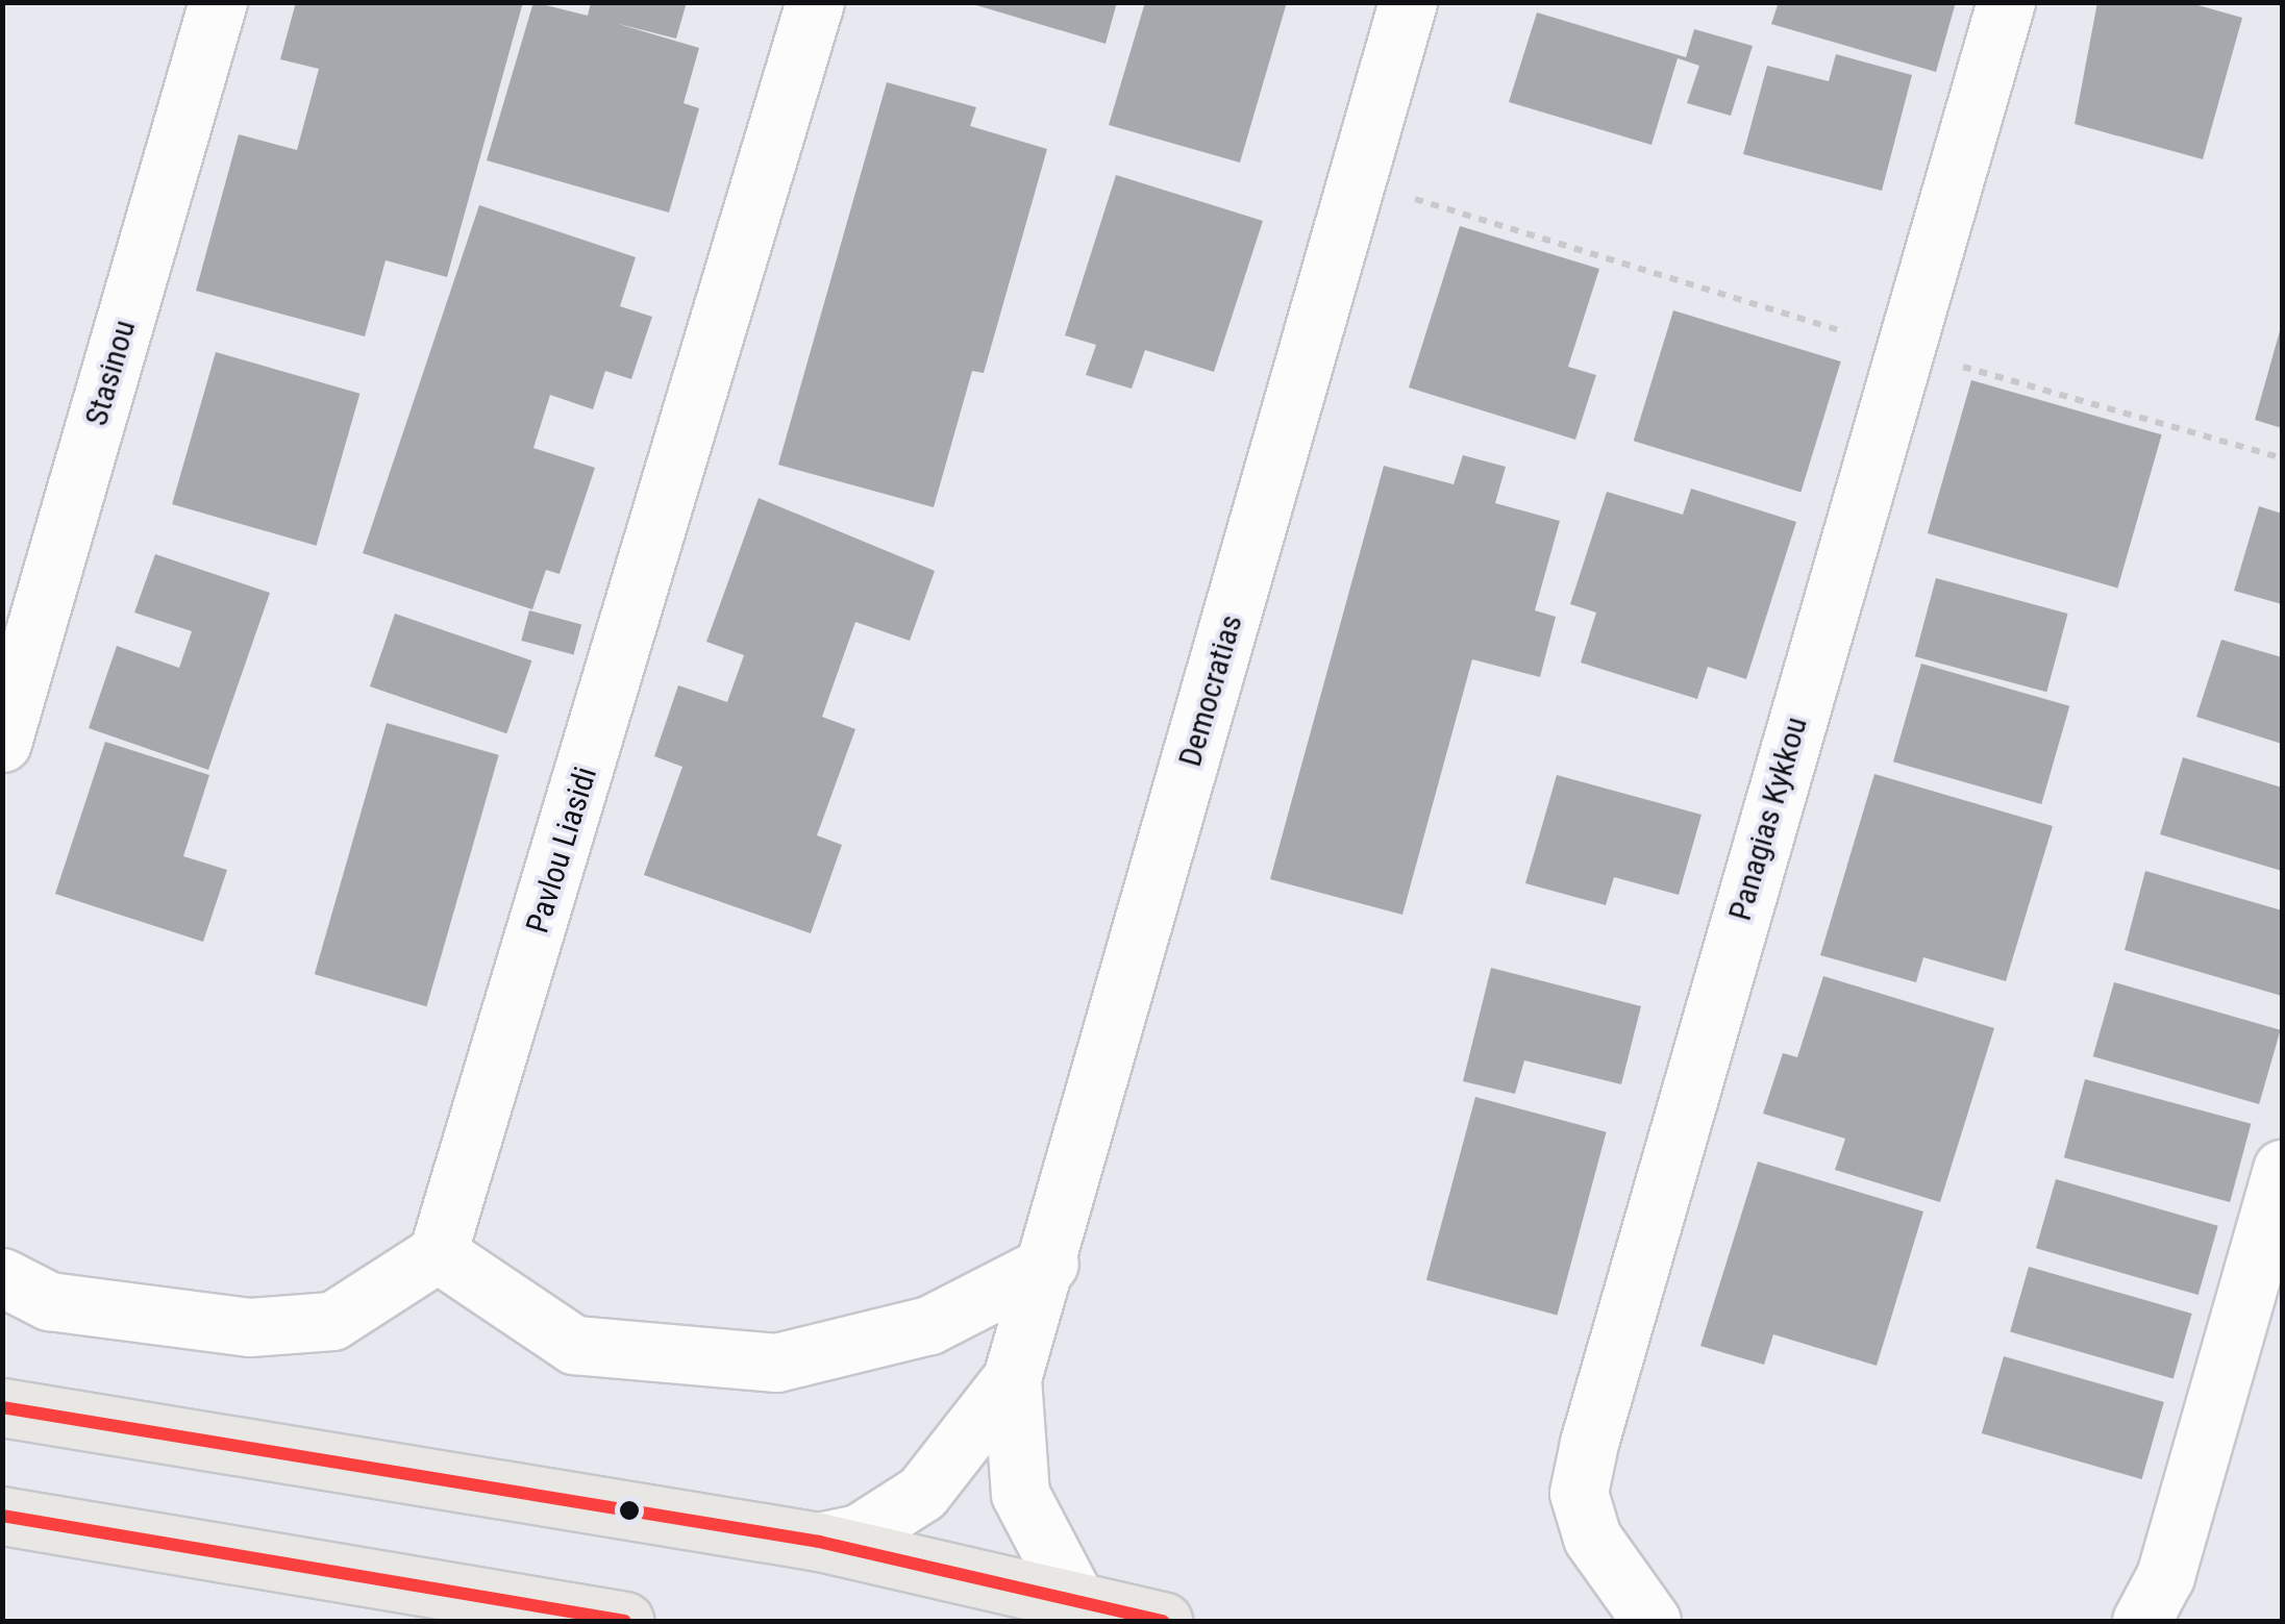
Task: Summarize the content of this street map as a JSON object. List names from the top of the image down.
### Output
{
  "streets": {
    "street": [
      "Stasinou",
      "Democratias",
      "Panagias Kykkou",
      "Pavlou Liasidi"
    ]
  }
}
